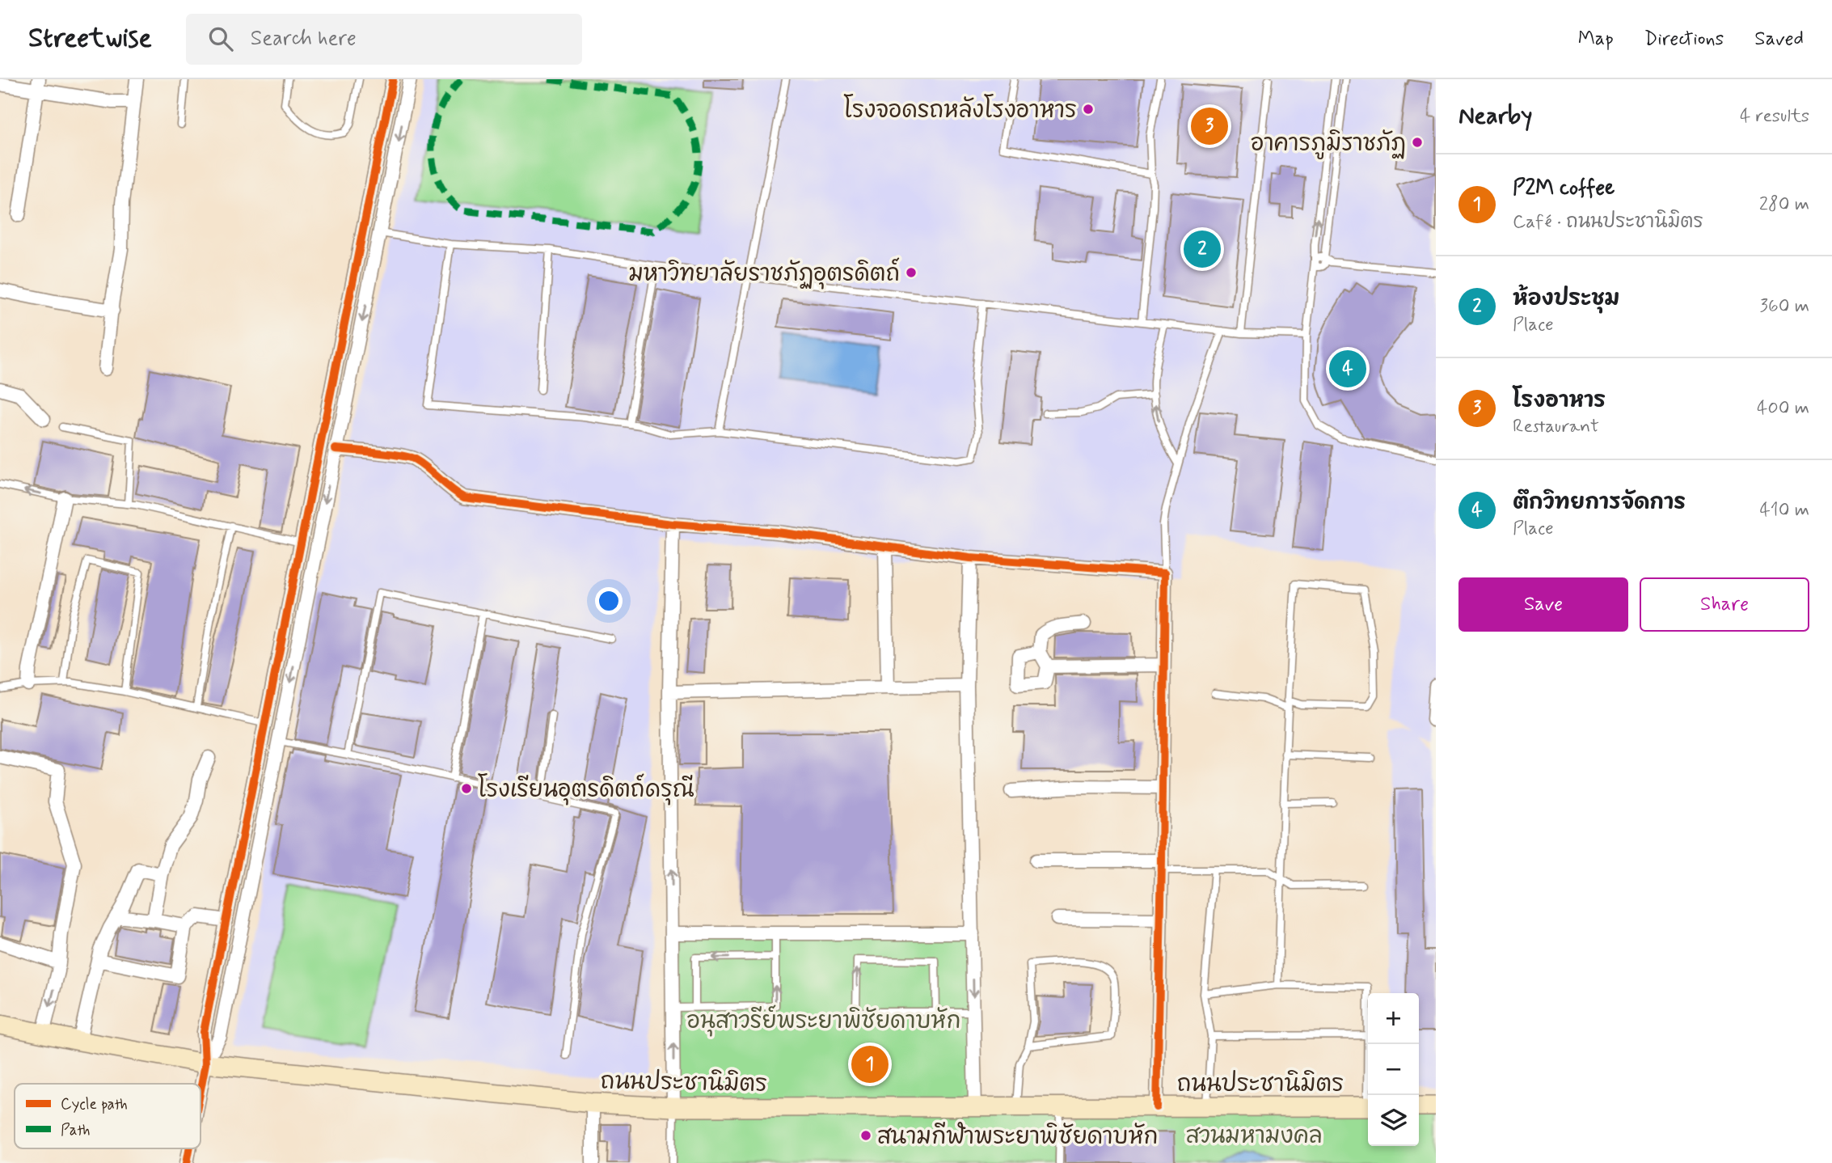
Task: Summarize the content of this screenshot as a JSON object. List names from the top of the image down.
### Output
{
  "streets": {
    "main road": ["ถนนประชานิมิตร"]
  },
  "parks": ["อนุสาวรีย์พระยาพิชัยดาบหัก", "สวนมหามงคล"],
  "places": [
    "โรงจอดรถหลังโรงอาหาร",
    "อาคารภูมิราชภัฏ",
    "มหาวิทยาลัยราชภัฏอุตรดิตถ์",
    "โรงเรียนอุตรดิตถ์ดรุณี",
    "สนามกีฬาพระยาพิชัยดาบหัก"
  ],
  "legend": ["Cycle path", "Path"],
  "page": {
    "header": "Streetwise",
    "search": "Search here",
    "nav": ["Map", "Directions", "Saved"],
    "heading": ["Nearby", "4 results"],
    "pins": [
      "3",
      "2",
      "4",
      "1"
    ],
    "list": [
      {
        "mark": "1",
        "name": "P2M coffee",
        "note": "Café · ถนนประชานิมิตร",
        "value": "280 m"
      },
      {
        "mark": "2",
        "name": "ห้องประชุม",
        "note": "Place",
        "value": "360 m"
      },
      {
        "mark": "3",
        "name": "โรงอาหาร",
        "note": "Restaurant",
        "value": "400 m"
      },
      {
        "mark": "4",
        "name": "ตึกวิทยการจัดการ",
        "note": "Place",
        "value": "410 m"
      }
    ],
    "buttons": ["Save", "Share"],
    "map_buttons": ["+", "−"]
  }
}
